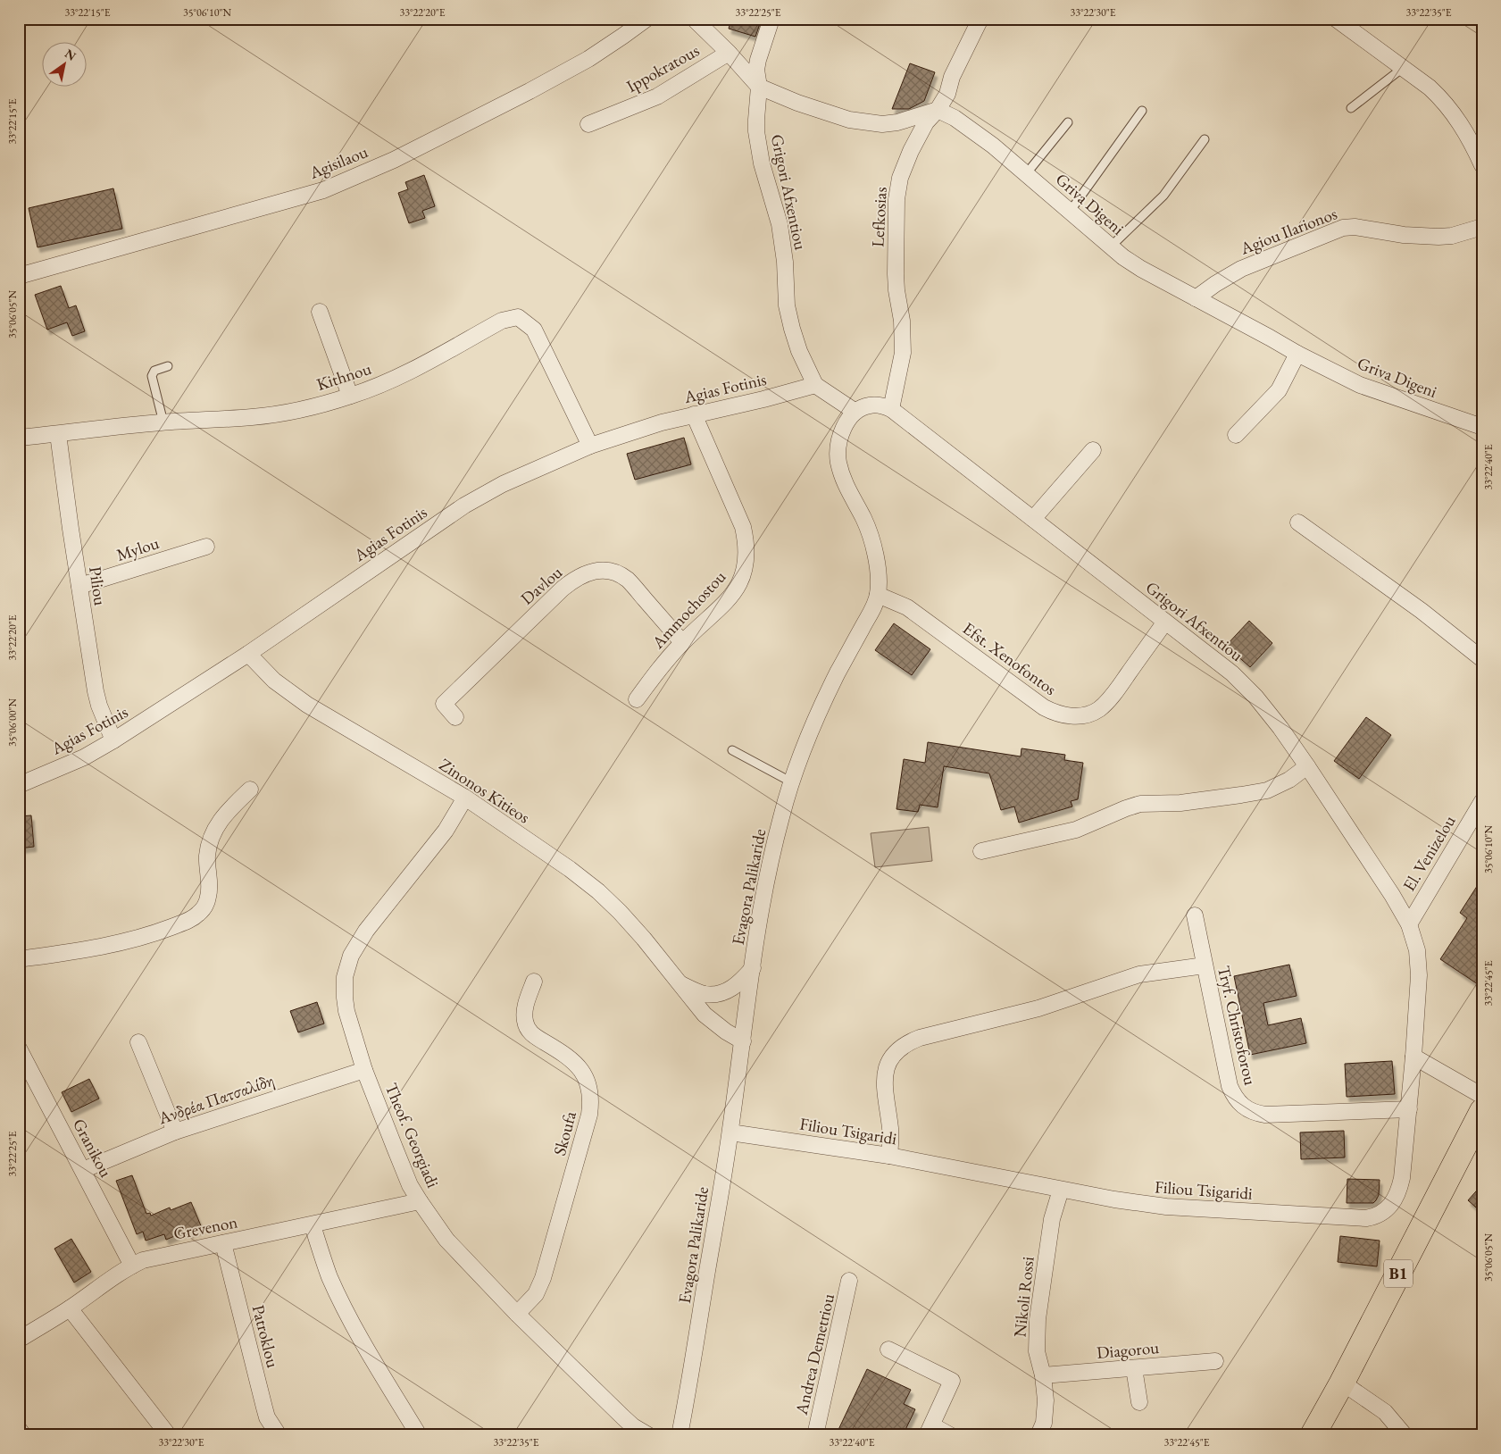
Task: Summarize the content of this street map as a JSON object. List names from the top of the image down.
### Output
{
  "streets": {
    "main road": ["B1"],
    "street": [
      "Ippokratous",
      "Agisilaou",
      "Grigori Afxentiou",
      "Griva Digeni",
      "Lefkosias",
      "Agiou Ilarionos",
      "Kithnou",
      "Agias Fotinis",
      "Mylou",
      "Davlou",
      "Piliou",
      "Ammochostou",
      "Efst. Xenofontos",
      "Zinonos Kitieos",
      "El. Venizelou",
      "Evagora Palikaride",
      "Tryf. Christoforou",
      "Ανδρέα Πατσαλίδη",
      "Filiou Tsigaridi",
      "Skoufa",
      "Theof. Georgiadi",
      "Granikou",
      "Grevenon",
      "Nikoli Rossi",
      "Patroklou",
      "Diagorou",
      "Andrea Demetriou"
    ]
  },
  "crossings": [
    ["Grigori Afxentiou", "Lefkosias"],
    ["Grigori Afxentiou", "Agias Fotinis"],
    ["Grigori Afxentiou", "Efst. Xenofontos"],
    ["Grigori Afxentiou", "El. Venizelou"],
    ["Grigori Afxentiou", "Filiou Tsigaridi"],
    ["Griva Digeni", "Lefkosias"],
    ["Griva Digeni", "Agiou Ilarionos"],
    ["Kithnou", "Agias Fotinis"],
    ["Kithnou", "Piliou"],
    ["Agias Fotinis", "Piliou"],
    ["Agias Fotinis", "Ammochostou"],
    ["Agias Fotinis", "Zinonos Kitieos"],
    ["Mylou", "Piliou"],
    ["Davlou", "Ammochostou"],
    ["Efst. Xenofontos", "Evagora Palikaride"],
    ["Zinonos Kitieos", "Evagora Palikaride"],
    ["Zinonos Kitieos", "Theof. Georgiadi"],
    ["El. Venizelou", "Filiou Tsigaridi"],
    ["Evagora Palikaride", "Filiou Tsigaridi"],
    ["Tryf. Christoforou", "Filiou Tsigaridi"],
    ["Ανδρέα Πατσαλίδη", "Theof. Georgiadi"],
    ["Ανδρέα Πατσαλίδη", "Granikou"],
    ["Filiou Tsigaridi", "Nikoli Rossi"],
    ["Skoufa", "Theof. Georgiadi"],
    ["Theof. Georgiadi", "Grevenon"],
    ["Granikou", "Grevenon"],
    ["Grevenon", "Patroklou"],
    ["Nikoli Rossi", "Diagorou"]
  ],
  "north": "top right",
  "coordinates": [
    "33°22'15\"E",
    "35°06'10\"N",
    "33°22'20\"E",
    "33°22'25\"E",
    "33°22'30\"E",
    "33°22'35\"E",
    "35°06'05\"N",
    "33°22'40\"E",
    "35°06'00\"N",
    "33°22'45\"E"
  ]
}
